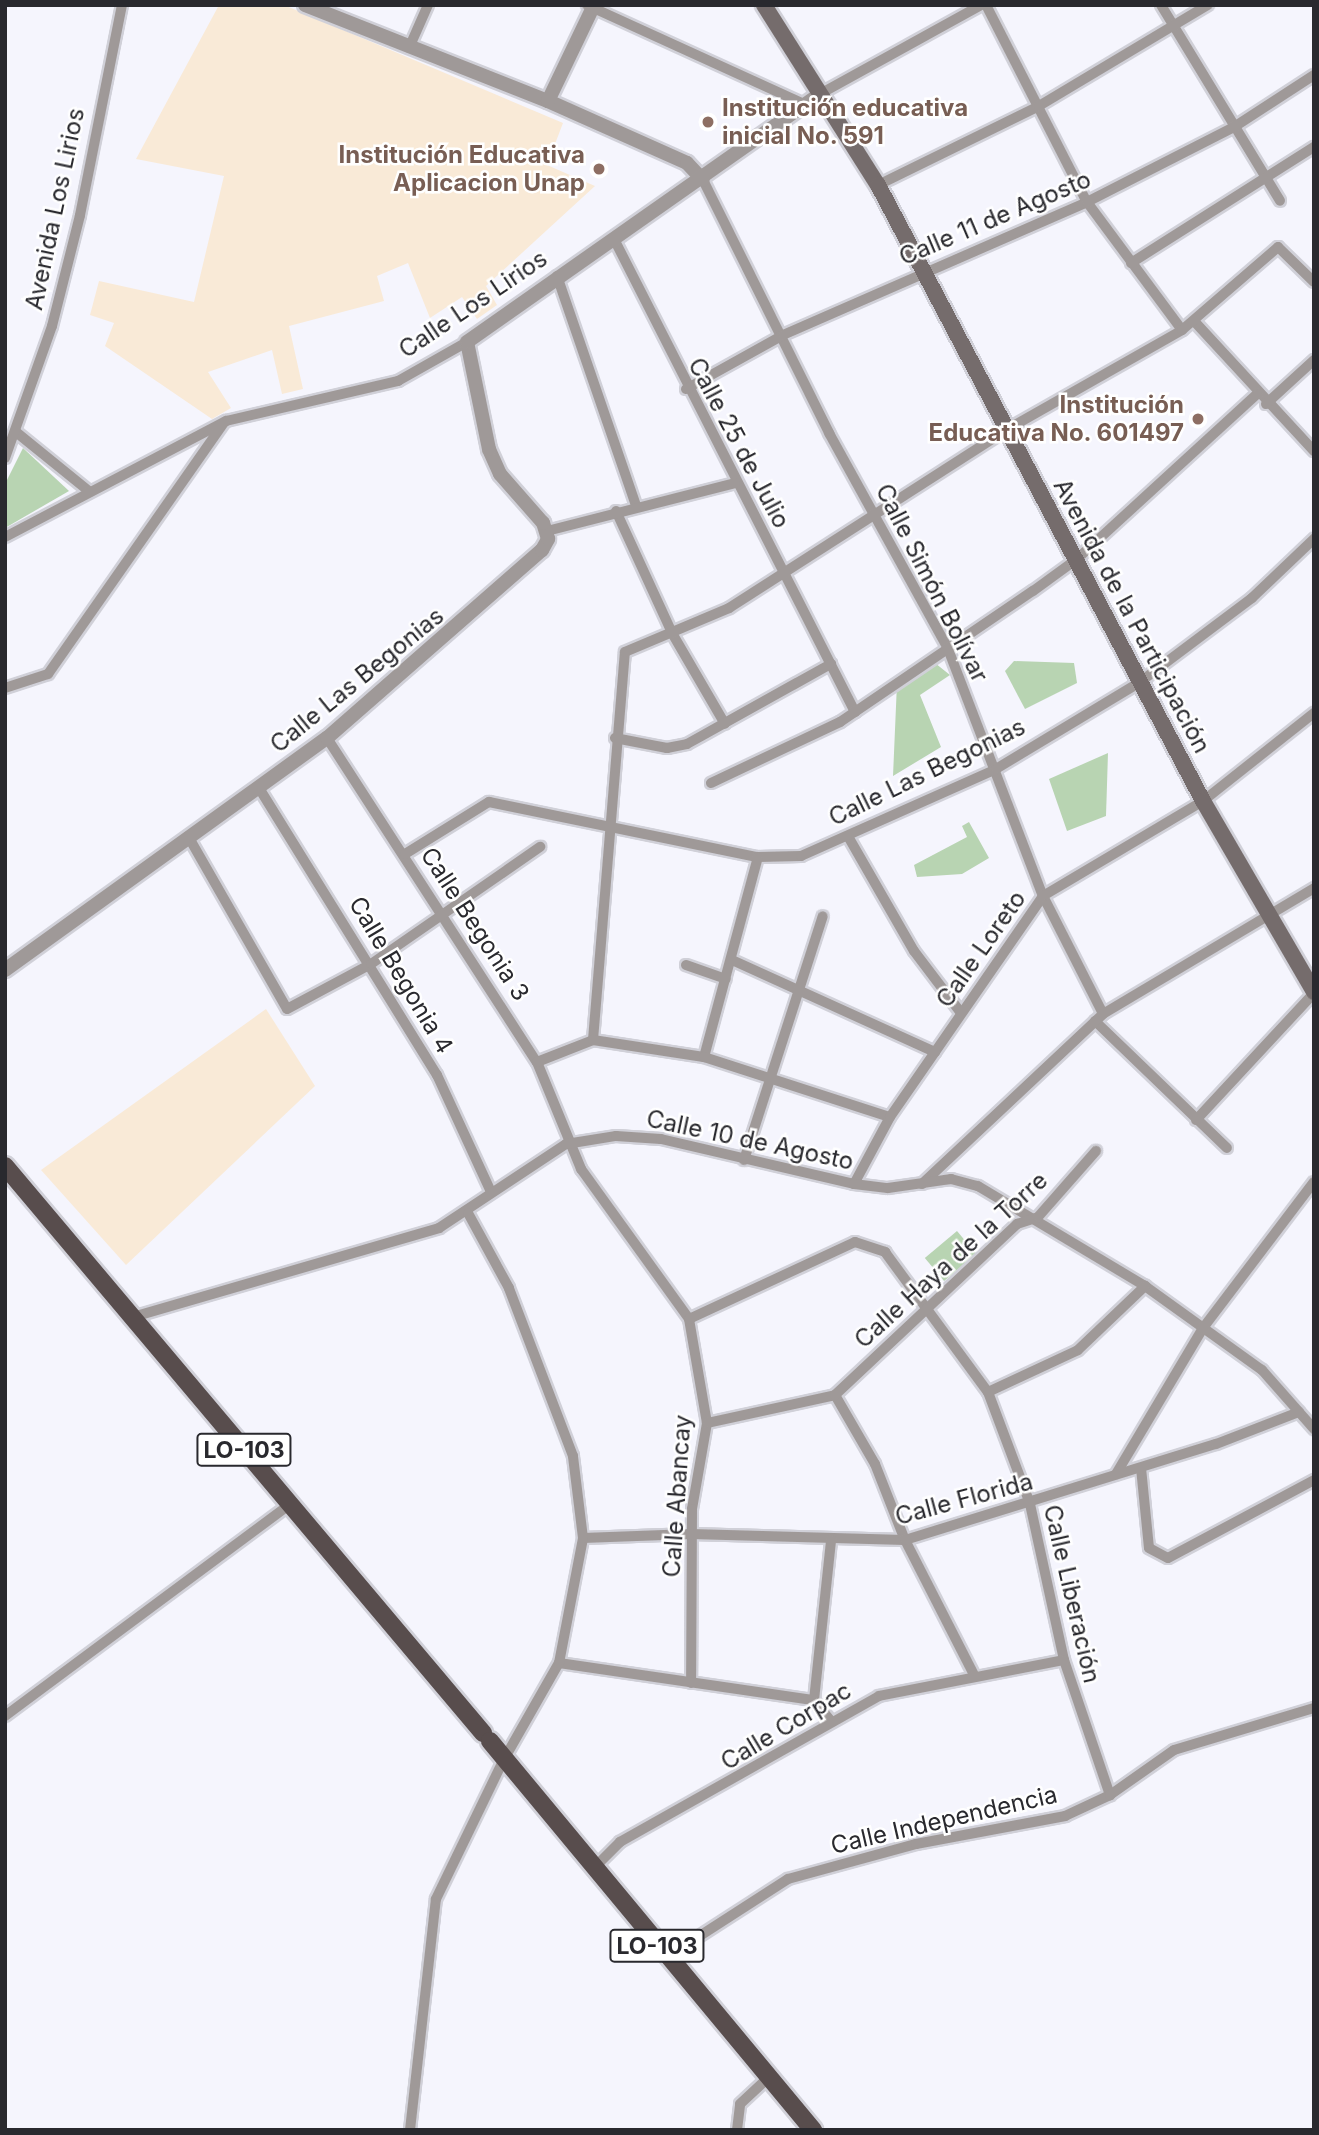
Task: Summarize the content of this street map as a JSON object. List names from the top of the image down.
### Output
{
  "streets": {
    "main road": ["Avenida de la Participación", "LO-103"],
    "street": [
      "Avenida Los Lirios",
      "Calle 11 de Agosto",
      "Calle Los Lirios",
      "Calle 25 de Julio",
      "Calle Simón Bolívar",
      "Calle Las Begonias",
      "Calle Begonia 3",
      "Calle Loreto",
      "Calle Begonia 4",
      "Calle 10 de Agosto",
      "Calle Haya de la Torre",
      "Calle Abancay",
      "Calle Florida",
      "Calle Liberación",
      "Calle Corpac",
      "Calle Independencia"
    ]
  },
  "crossings": [
    ["Calle 11 de Agosto", "Calle 25 de Julio"],
    ["Calle 11 de Agosto", "Calle Simón Bolívar"],
    ["Calle 11 de Agosto", "Avenida de la Participación"],
    ["Calle Los Lirios", "Calle 25 de Julio"],
    ["Calle Los Lirios", "Calle Simón Bolívar"],
    ["Calle Los Lirios", "Avenida de la Participación"],
    ["Calle Simón Bolívar", "Calle Las Begonias"],
    ["Calle Simón Bolívar", "Calle Loreto"],
    ["Avenida de la Participación", "Calle Las Begonias"],
    ["Avenida de la Participación", "Calle Loreto"],
    ["Calle Las Begonias", "Calle Begonia 3"],
    ["Calle Las Begonias", "Calle Begonia 4"],
    ["Calle Begonia 3", "Calle 10 de Agosto"],
    ["Calle Begonia 3", "Calle Abancay"],
    ["Calle Loreto", "Calle 10 de Agosto"],
    ["Calle Begonia 4", "Calle 10 de Agosto"],
    ["Calle 10 de Agosto", "Calle Haya de la Torre"],
    ["Calle 10 de Agosto", "LO-103"],
    ["Calle 10 de Agosto", "Calle Abancay"],
    ["Calle 10 de Agosto", "Calle Florida"],
    ["Calle Haya de la Torre", "Calle Liberación"],
    ["LO-103", "Calle Corpac"],
    ["LO-103", "Calle Independencia"],
    ["Calle Abancay", "Calle Florida"],
    ["Calle Abancay", "Calle Liberación"],
    ["Calle Florida", "Calle Liberación"],
    ["Calle Liberación", "Calle Corpac"],
    ["Calle Liberación", "Calle Independencia"]
  ],
  "places": ["Institución educativa inicial No. 591", "Institución Educativa Aplicacion Unap", "Institución Educativa No. 601497"]
}
